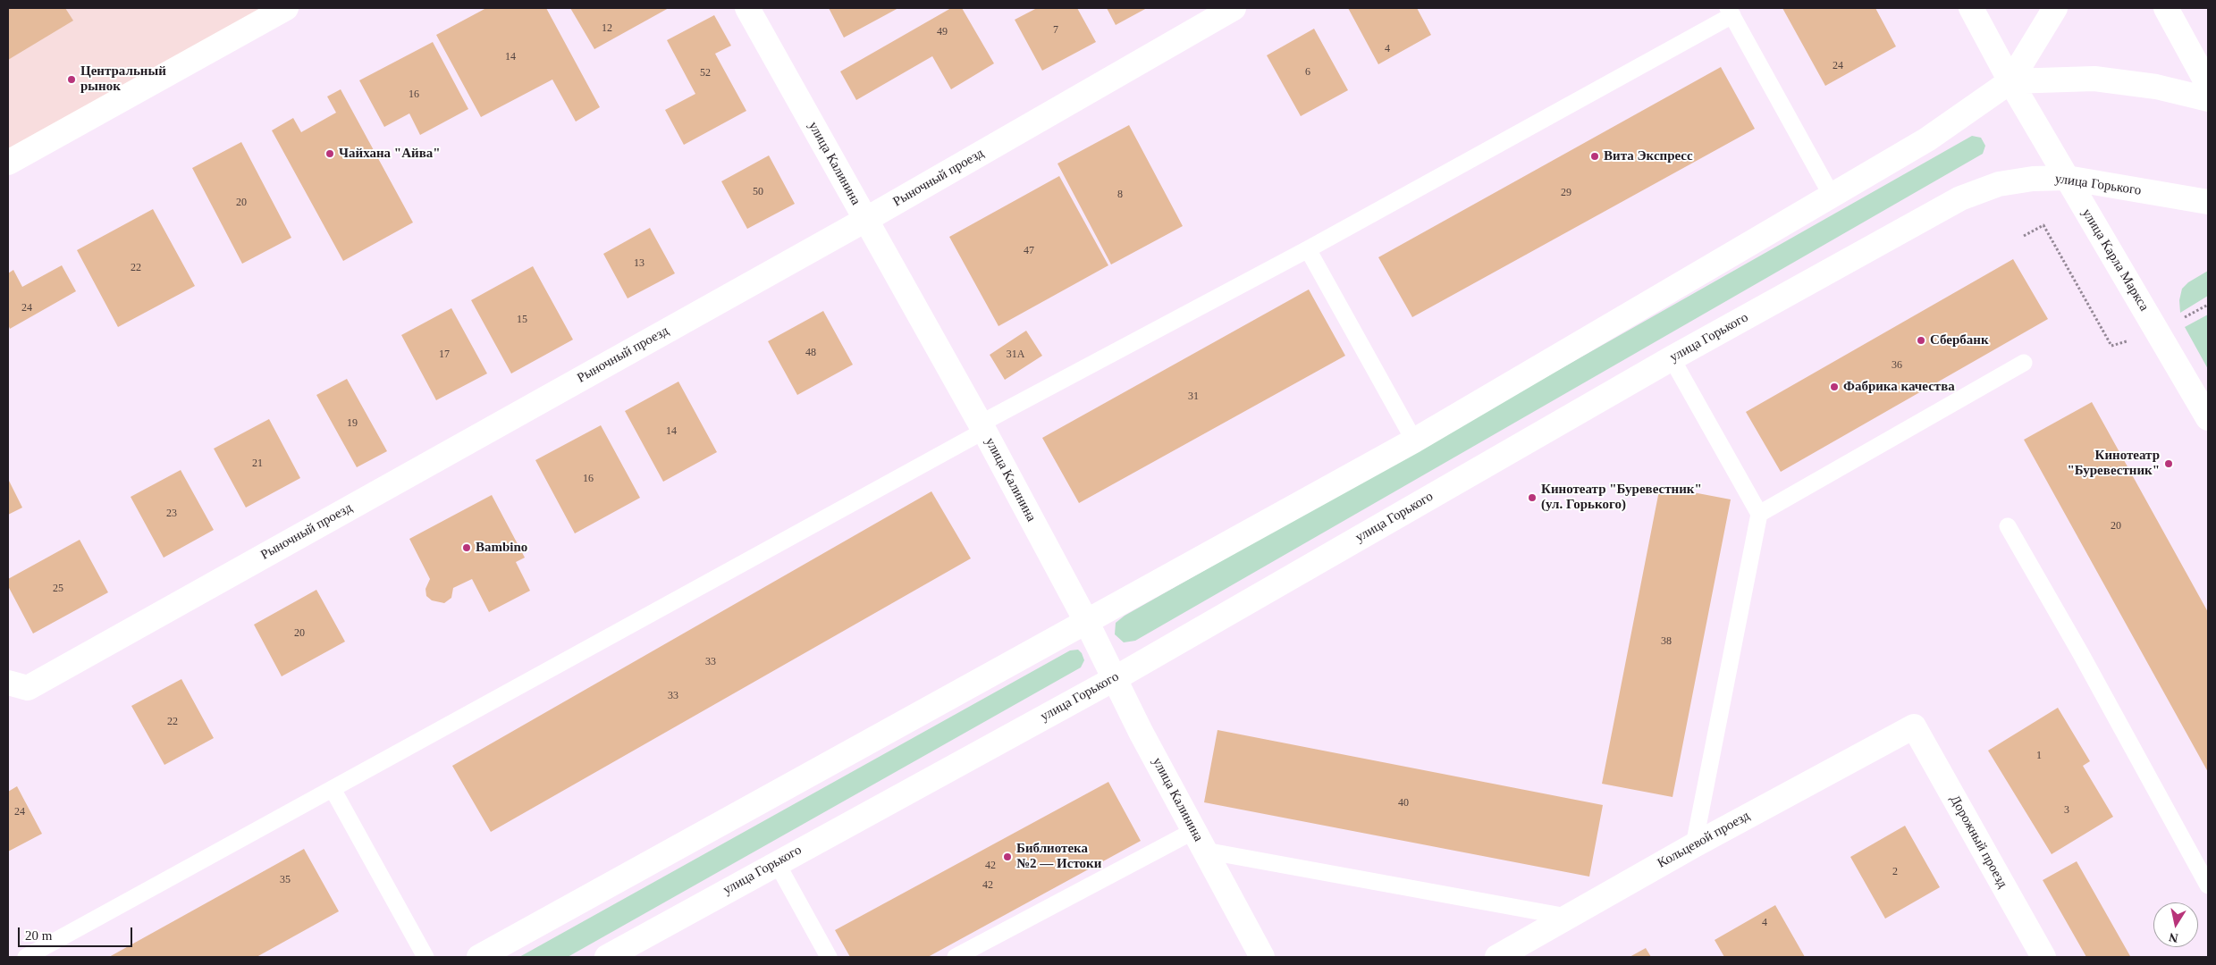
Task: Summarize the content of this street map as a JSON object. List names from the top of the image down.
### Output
{
  "streets": {
    "main road": [
      "улица Калинина",
      "Рыночный проезд",
      "улица Горького",
      "улица Карла Маркса",
      "Кольцевой проезд",
      "Дорожный проезд"
    ]
  },
  "crossings": [
    ["улица Калинина", "Рыночный проезд"],
    ["улица Калинина", "улица Горького"],
    ["улица Горького", "улица Карла Маркса"],
    ["Кольцевой проезд", "Дорожный проезд"]
  ],
  "places": [
    "Центральный рынок",
    "Чайхана \"Айва\"",
    "Вита Экспресс",
    "Сбербанк",
    "Фабрика качества",
    "Кинотеатр \"Буревестник\"",
    "Кинотеатр \"Буревестник\" (ул. Горького)",
    "Bambino",
    "Библиотека №2 — Истоки"
  ],
  "house_numbers": [
    "12",
    "7",
    "49",
    "4",
    "14",
    "24",
    "6",
    "52",
    "16",
    "50",
    "29",
    "8",
    "20",
    "47",
    "13",
    "22",
    "24",
    "15",
    "48",
    "17",
    "31А",
    "36",
    "31",
    "19",
    "14",
    "21",
    "16",
    "23",
    "20",
    "25",
    "20",
    "38",
    "33",
    "33",
    "22",
    "1",
    "40",
    "3",
    "24",
    "42",
    "2",
    "35",
    "42",
    "4"
  ],
  "scale_bar": "20 m",
  "north": "bottom"
}
